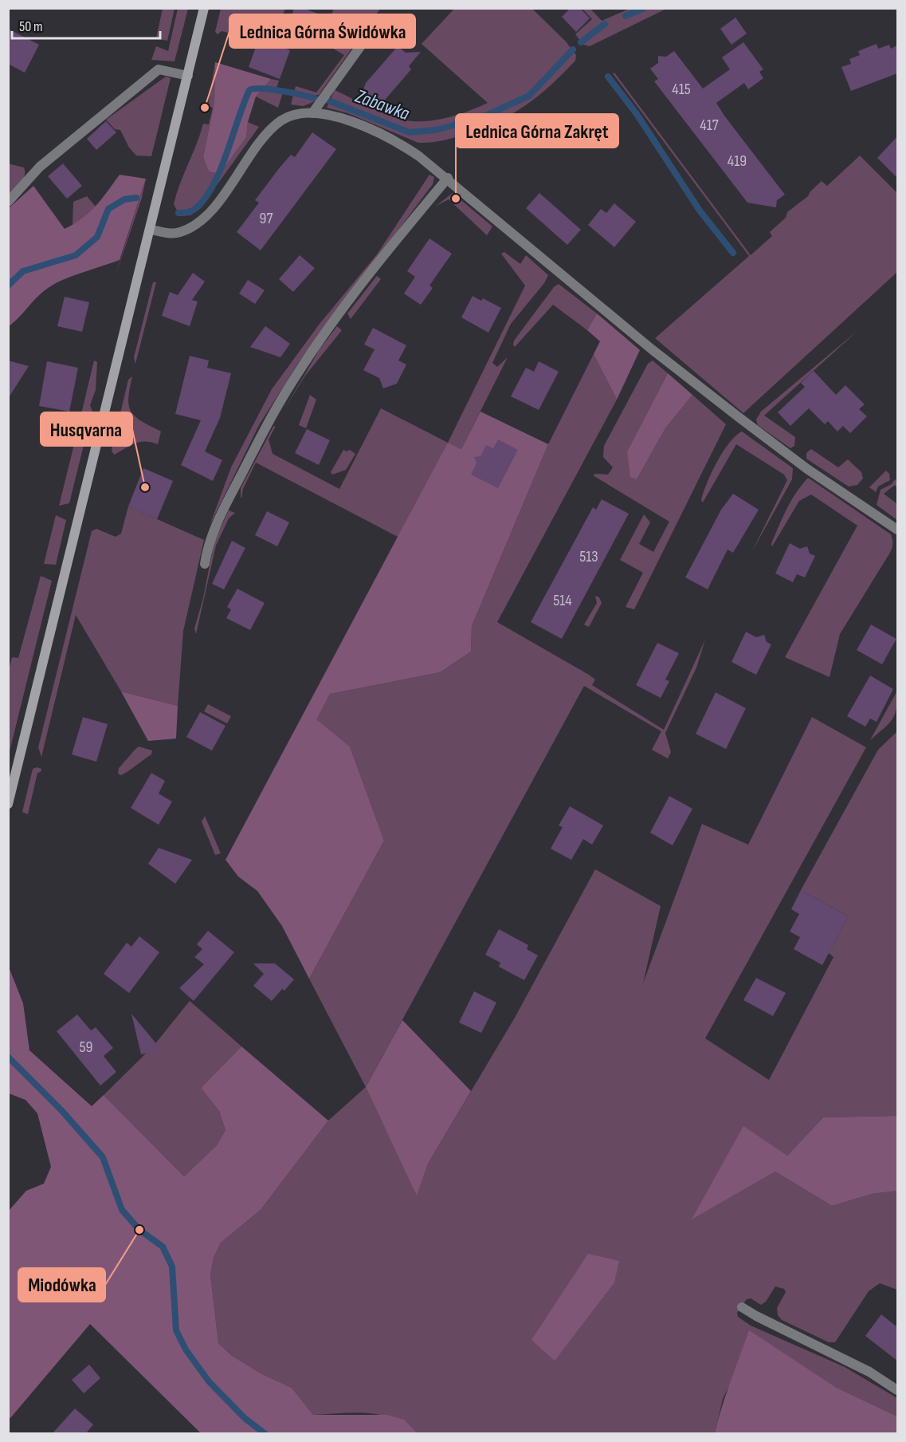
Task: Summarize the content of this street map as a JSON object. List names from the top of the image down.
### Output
{
  "water": ["Zabawka"],
  "places": [
    "Lednica Górna Świdówka",
    "Lednica Górna Zakręt",
    "Husqvarna",
    "Miodówka"
  ],
  "house_numbers": [
    "415",
    "417",
    "419",
    "97",
    "513",
    "514",
    "59"
  ],
  "scale_bar": "50 m"
}
